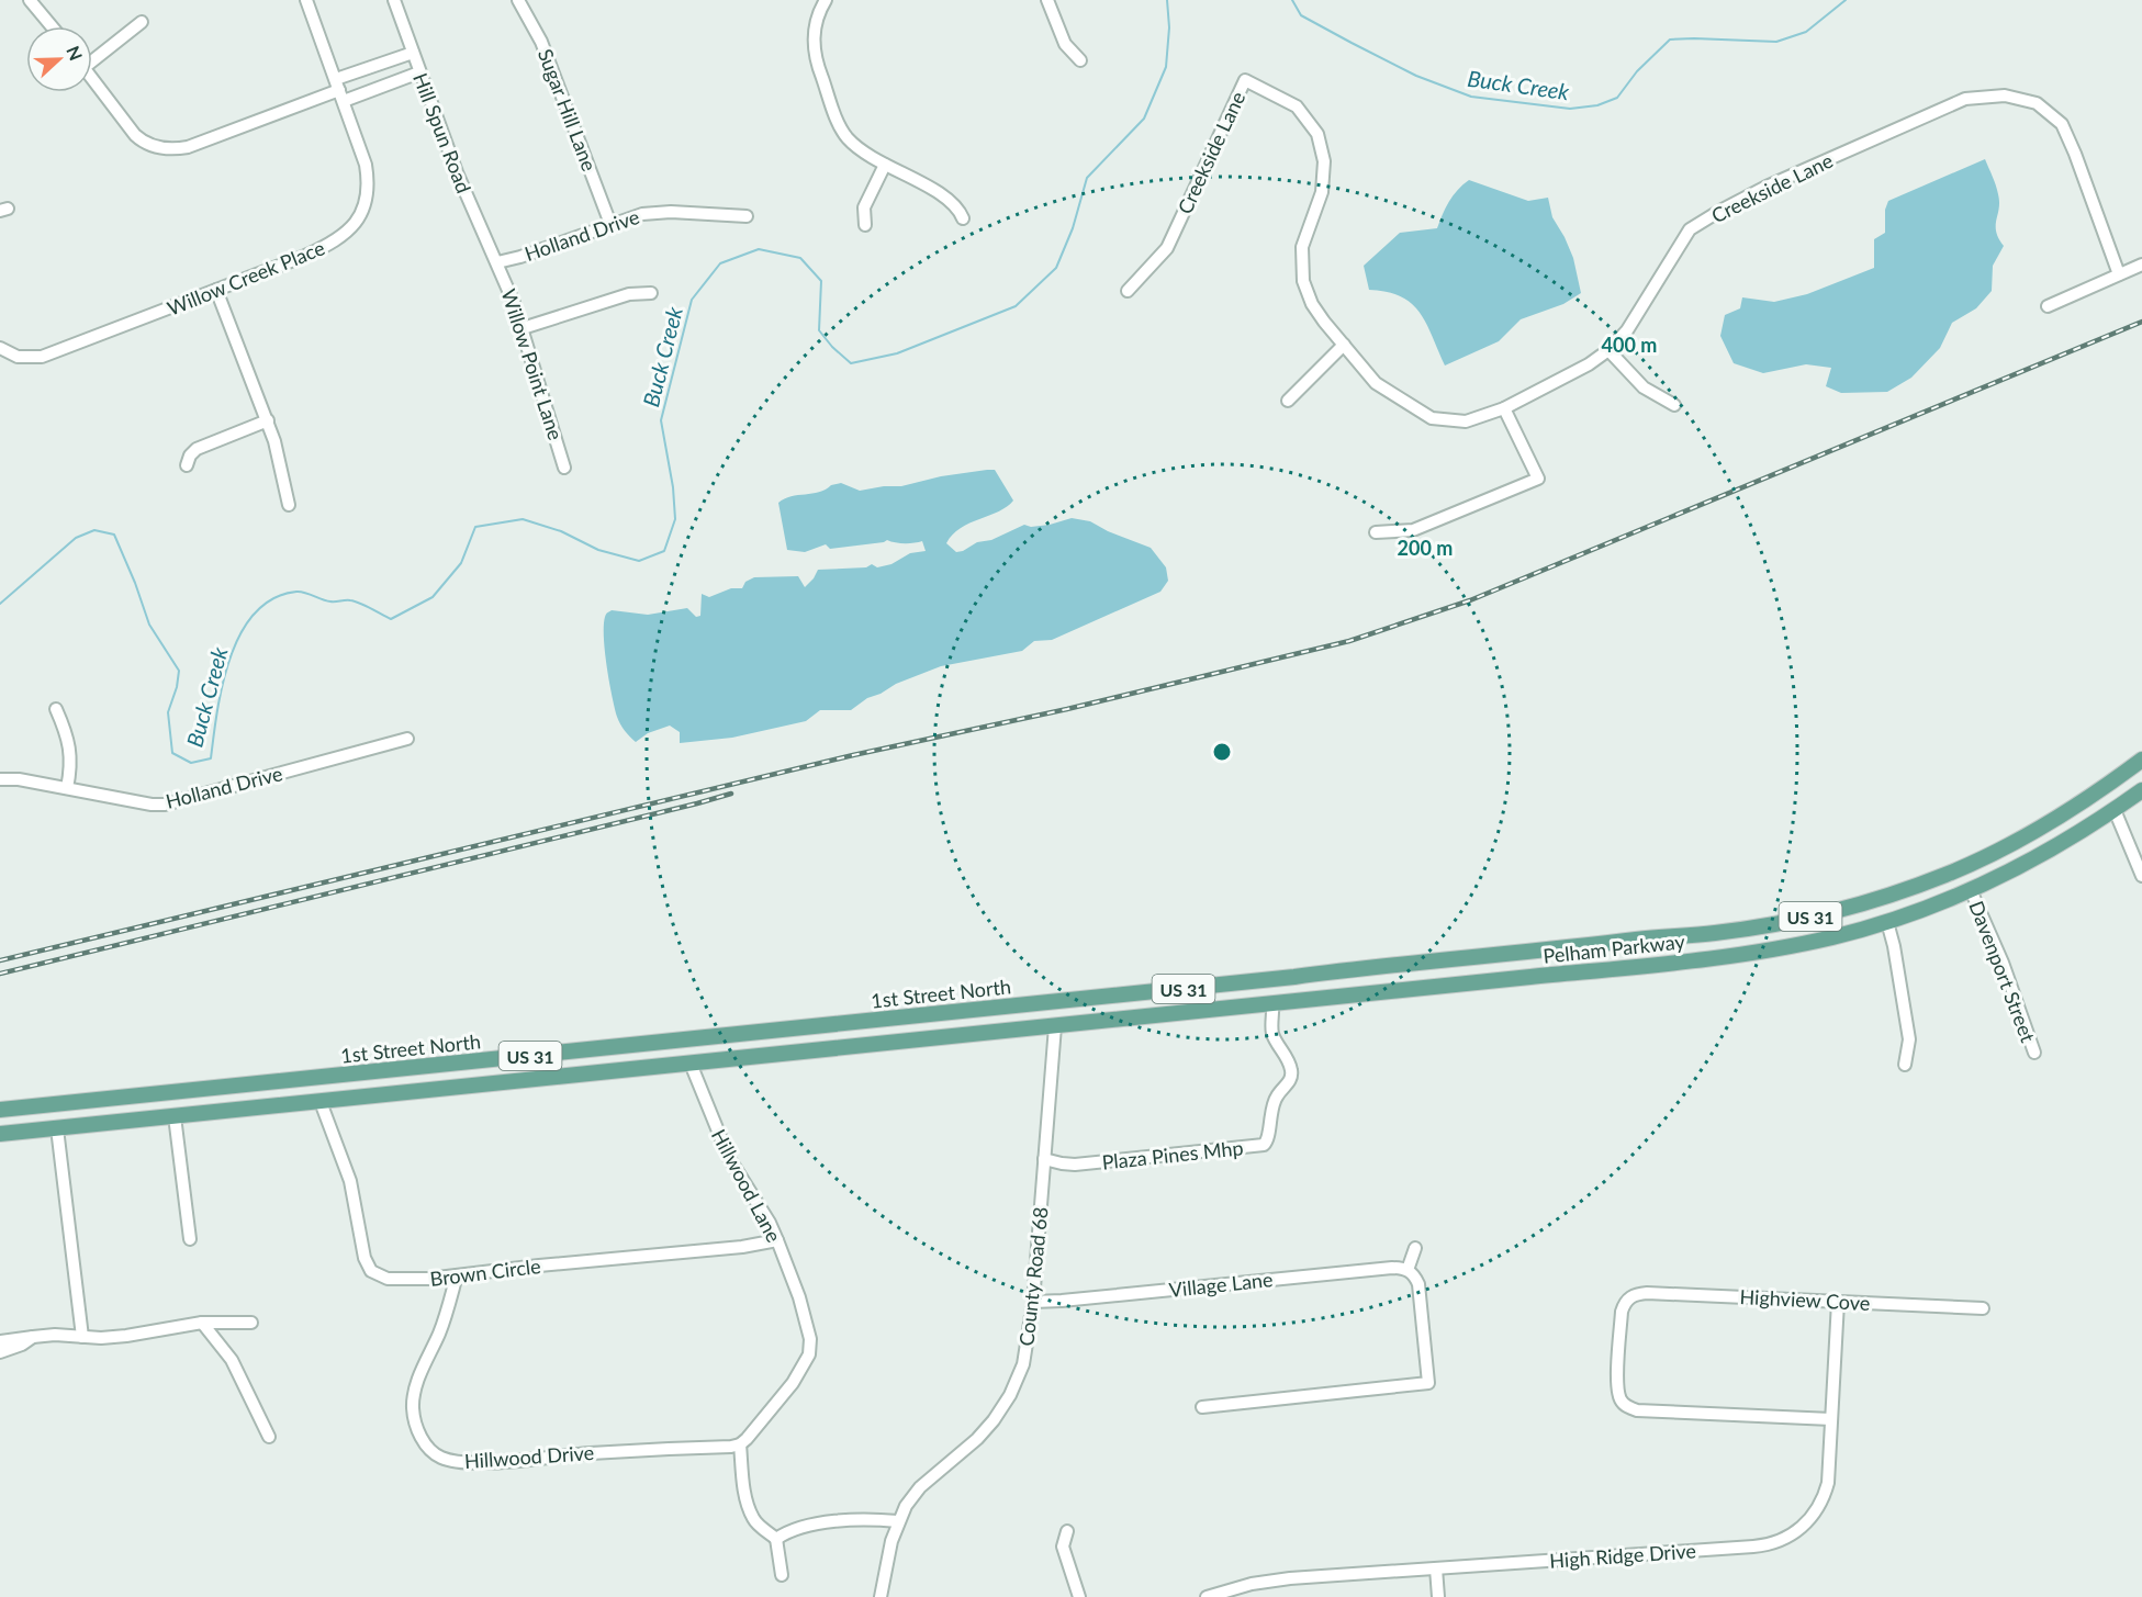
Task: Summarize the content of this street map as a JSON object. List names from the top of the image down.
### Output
{
  "streets": {
    "main road": ["US 31", "Pelham Parkway", "1st Street North"],
    "street": [
      "Sugar Hill Lane",
      "Hill Spun Road",
      "Creekside Lane",
      "Holland Drive",
      "Willow Creek Place",
      "Willow Point Lane",
      "Davenport Street",
      "Plaza Pines Mhp",
      "Hillwood Lane",
      "Brown Circle",
      "County Road 68",
      "Village Lane",
      "Highview Cove",
      "Hillwood Drive",
      "High Ridge Drive"
    ]
  },
  "crossings": [
    ["Sugar Hill Lane", "Holland Drive"],
    ["Hill Spun Road", "Holland Drive"],
    ["Hill Spun Road", "Willow Point Lane"],
    ["Holland Drive", "Willow Point Lane"],
    ["US 31", "Pelham Parkway"],
    ["US 31", "Hillwood Lane"],
    ["US 31", "Brown Circle"],
    ["US 31", "County Road 68"],
    ["Pelham Parkway", "Davenport Street"],
    ["Pelham Parkway", "1st Street North"],
    ["Pelham Parkway", "Plaza Pines Mhp"],
    ["Pelham Parkway", "County Road 68"],
    ["Plaza Pines Mhp", "County Road 68"],
    ["Hillwood Lane", "Brown Circle"],
    ["Hillwood Lane", "Hillwood Drive"],
    ["Brown Circle", "Hillwood Drive"],
    ["County Road 68", "Village Lane"],
    ["Highview Cove", "High Ridge Drive"]
  ],
  "water": ["Buck Creek"],
  "north": "right",
  "rings": ["400 m", "200 m"]
}
